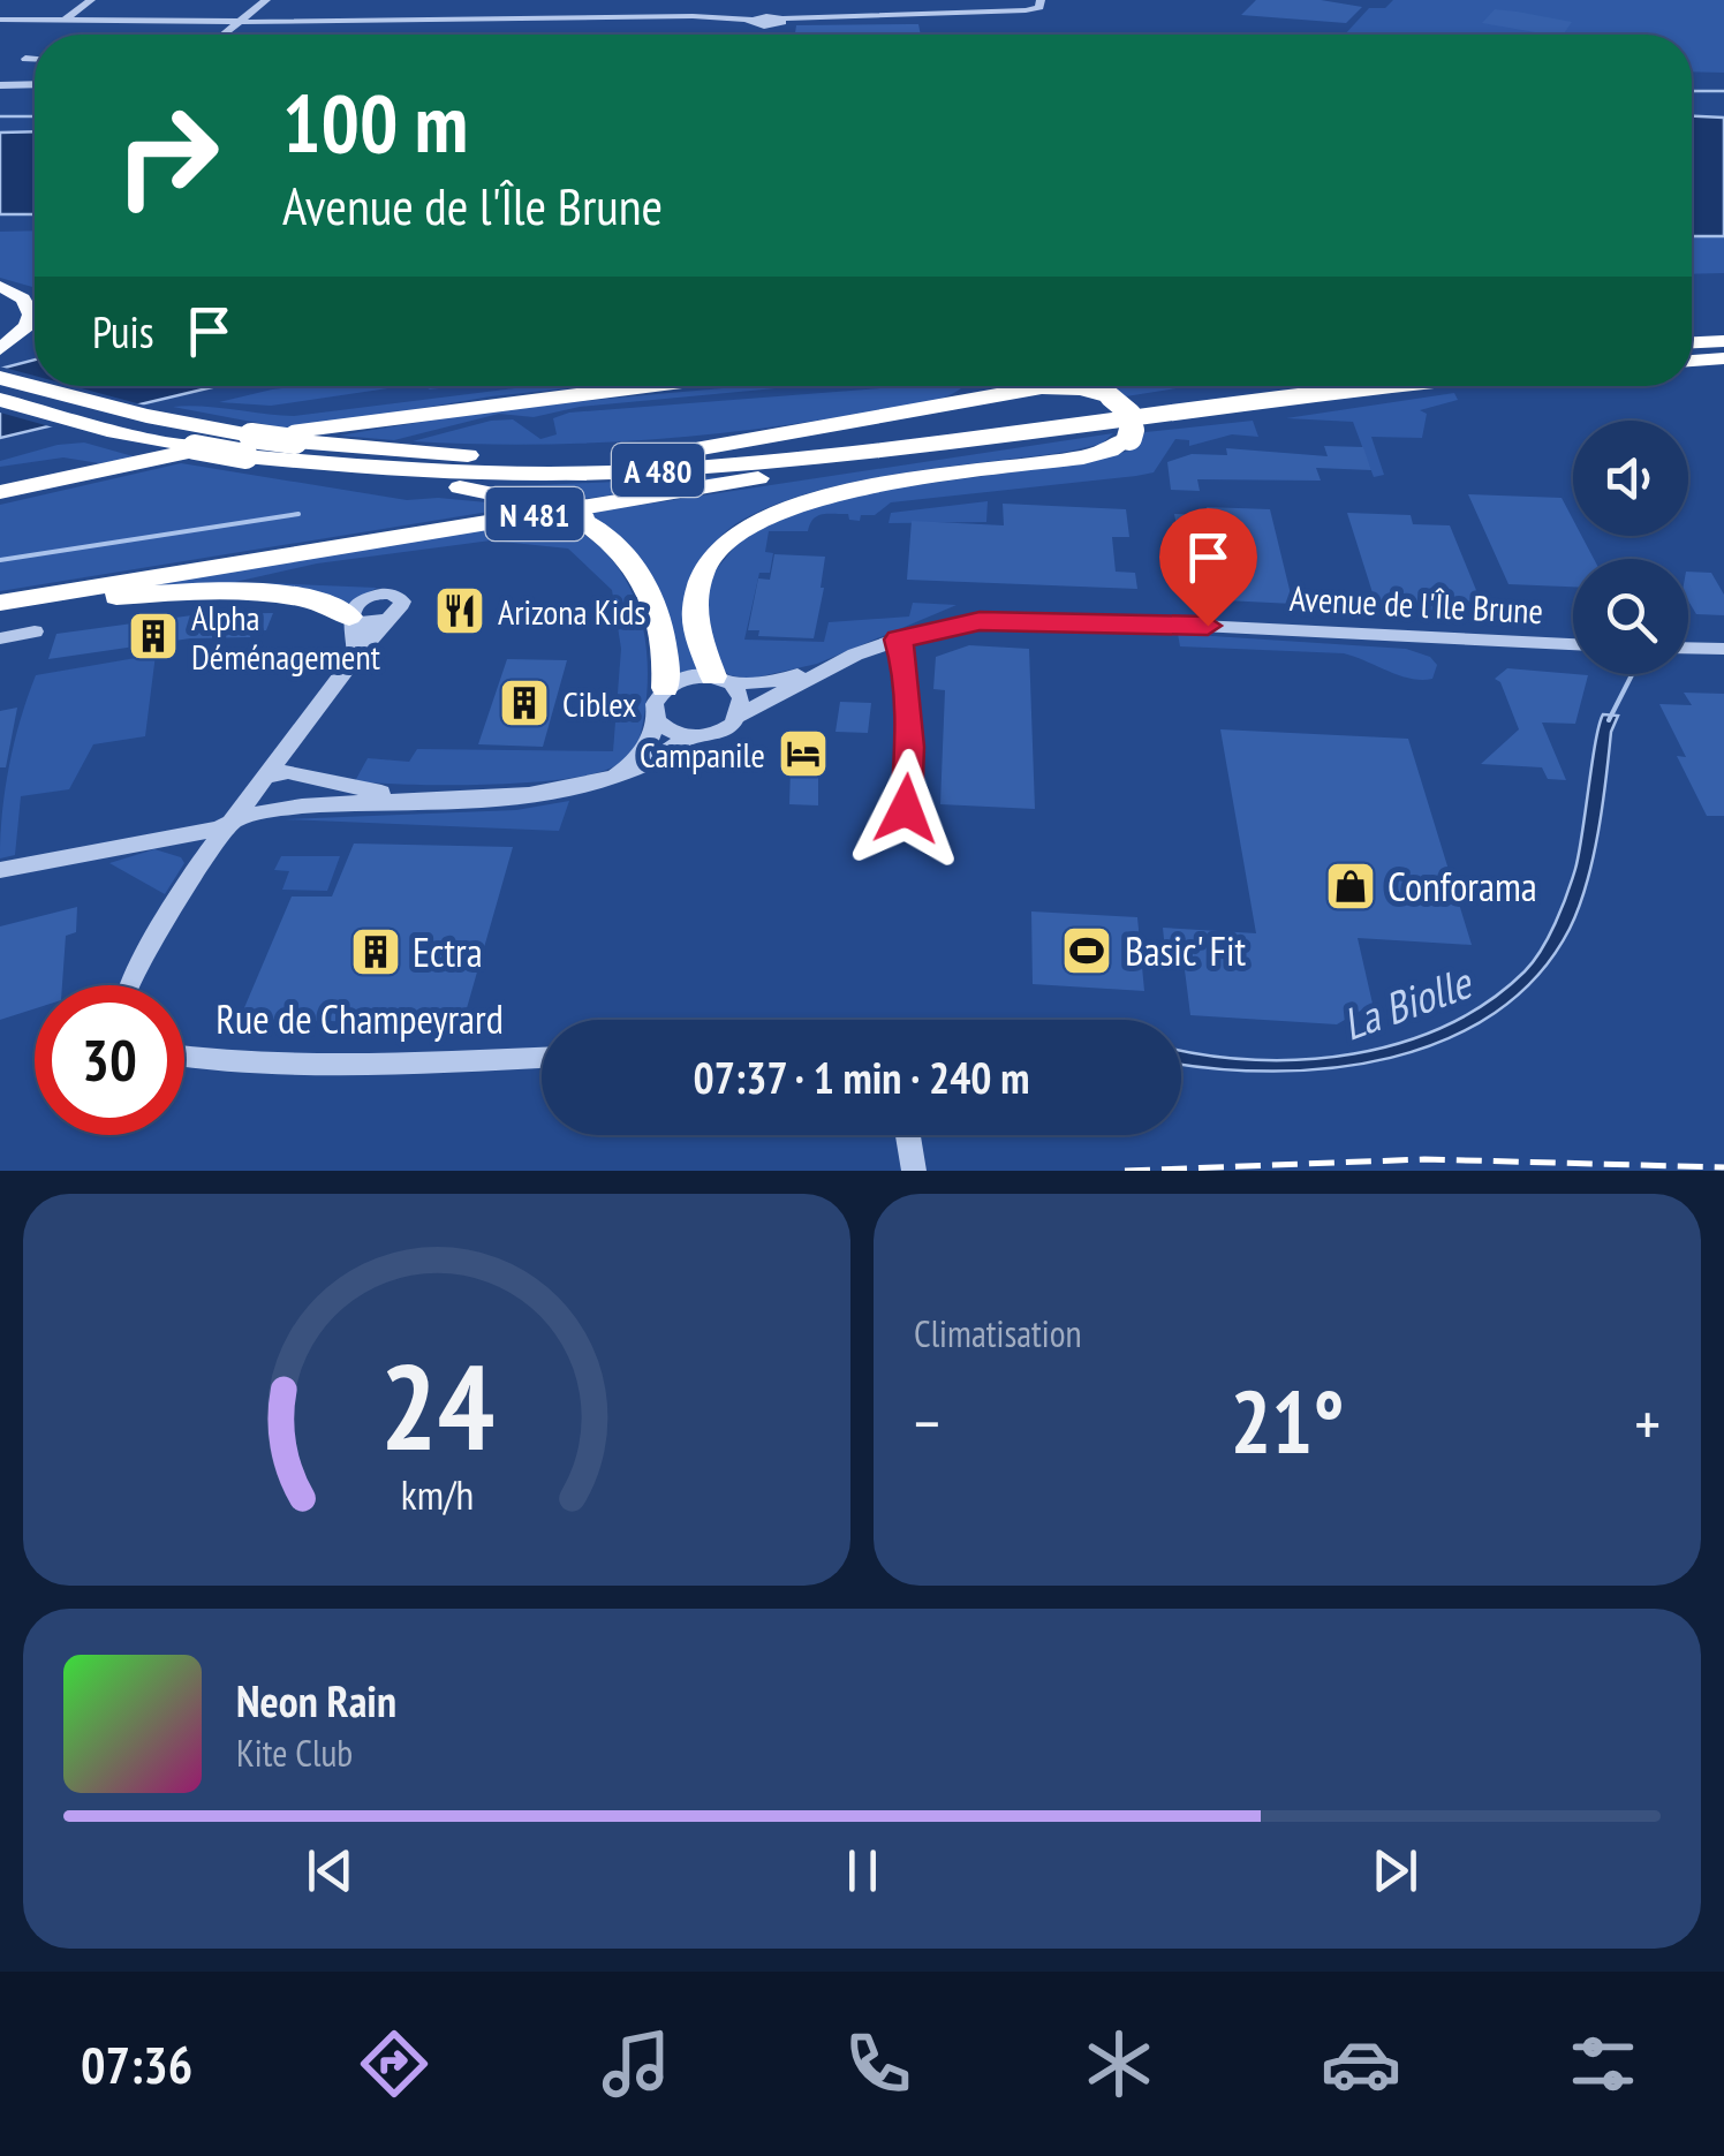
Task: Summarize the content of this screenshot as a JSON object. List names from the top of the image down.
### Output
{
  "streets": {
    "highway": ["A 480", "N 481"],
    "street": ["Avenue de l'Île Brune", "Rue de Champeyrard"]
  },
  "crossings": [
    ["A 480", "N 481"]
  ],
  "water": ["La Biolle"],
  "places": {
    "restaurant": ["Arizona Kids"],
    "building": ["Alpha Déménagement", "Ciblex", "Ectra"],
    "hotel": ["Campanile"],
    "shop": ["Conforama"],
    "sports": ["Basic' Fit"]
  },
  "page": {
    "turn": ["100 m", "Avenue de l'Île Brune"],
    "then": "Puis",
    "limit": "30",
    "trip": "07:37 · 1 min · 240 m",
    "tile": "Climatisation",
    "heat": ["−", "21°", "+"],
    "song": ["Neon Rain", "Kite Club"],
    "tabs": "07:36",
    "gauge": ["24", "km/h"]
  }
}
